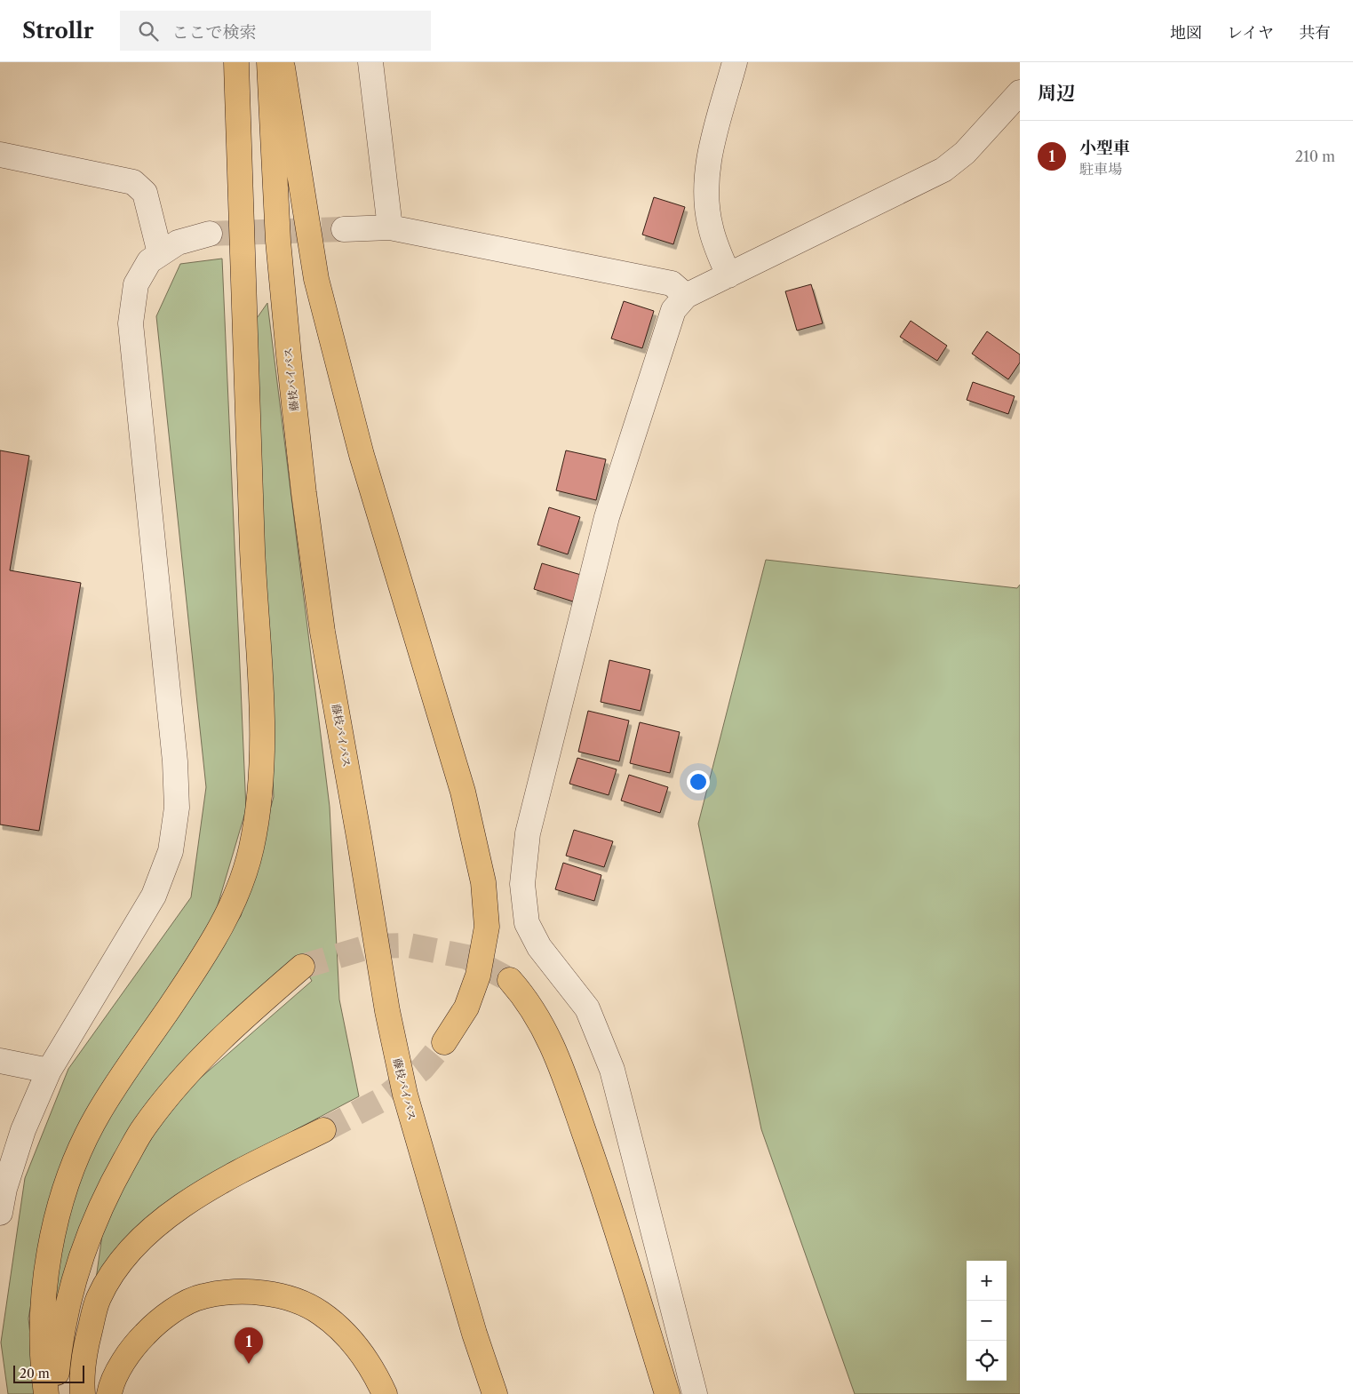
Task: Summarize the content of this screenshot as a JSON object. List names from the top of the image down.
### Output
{
  "streets": {
    "highway": ["藤枝バイパス"]
  },
  "scale_bar": "20 m",
  "page": {
    "header": "Strollr",
    "search": "ここで検索",
    "nav": ["地図", "レイヤ", "共有"],
    "heading": "周辺",
    "list": [
      {
        "mark": "1",
        "name": "小型車",
        "note": "駐車場",
        "value": "210 m"
      }
    ],
    "map_buttons": ["+", "−"],
    "pins": "1",
    "scale": "20 m"
  }
}
